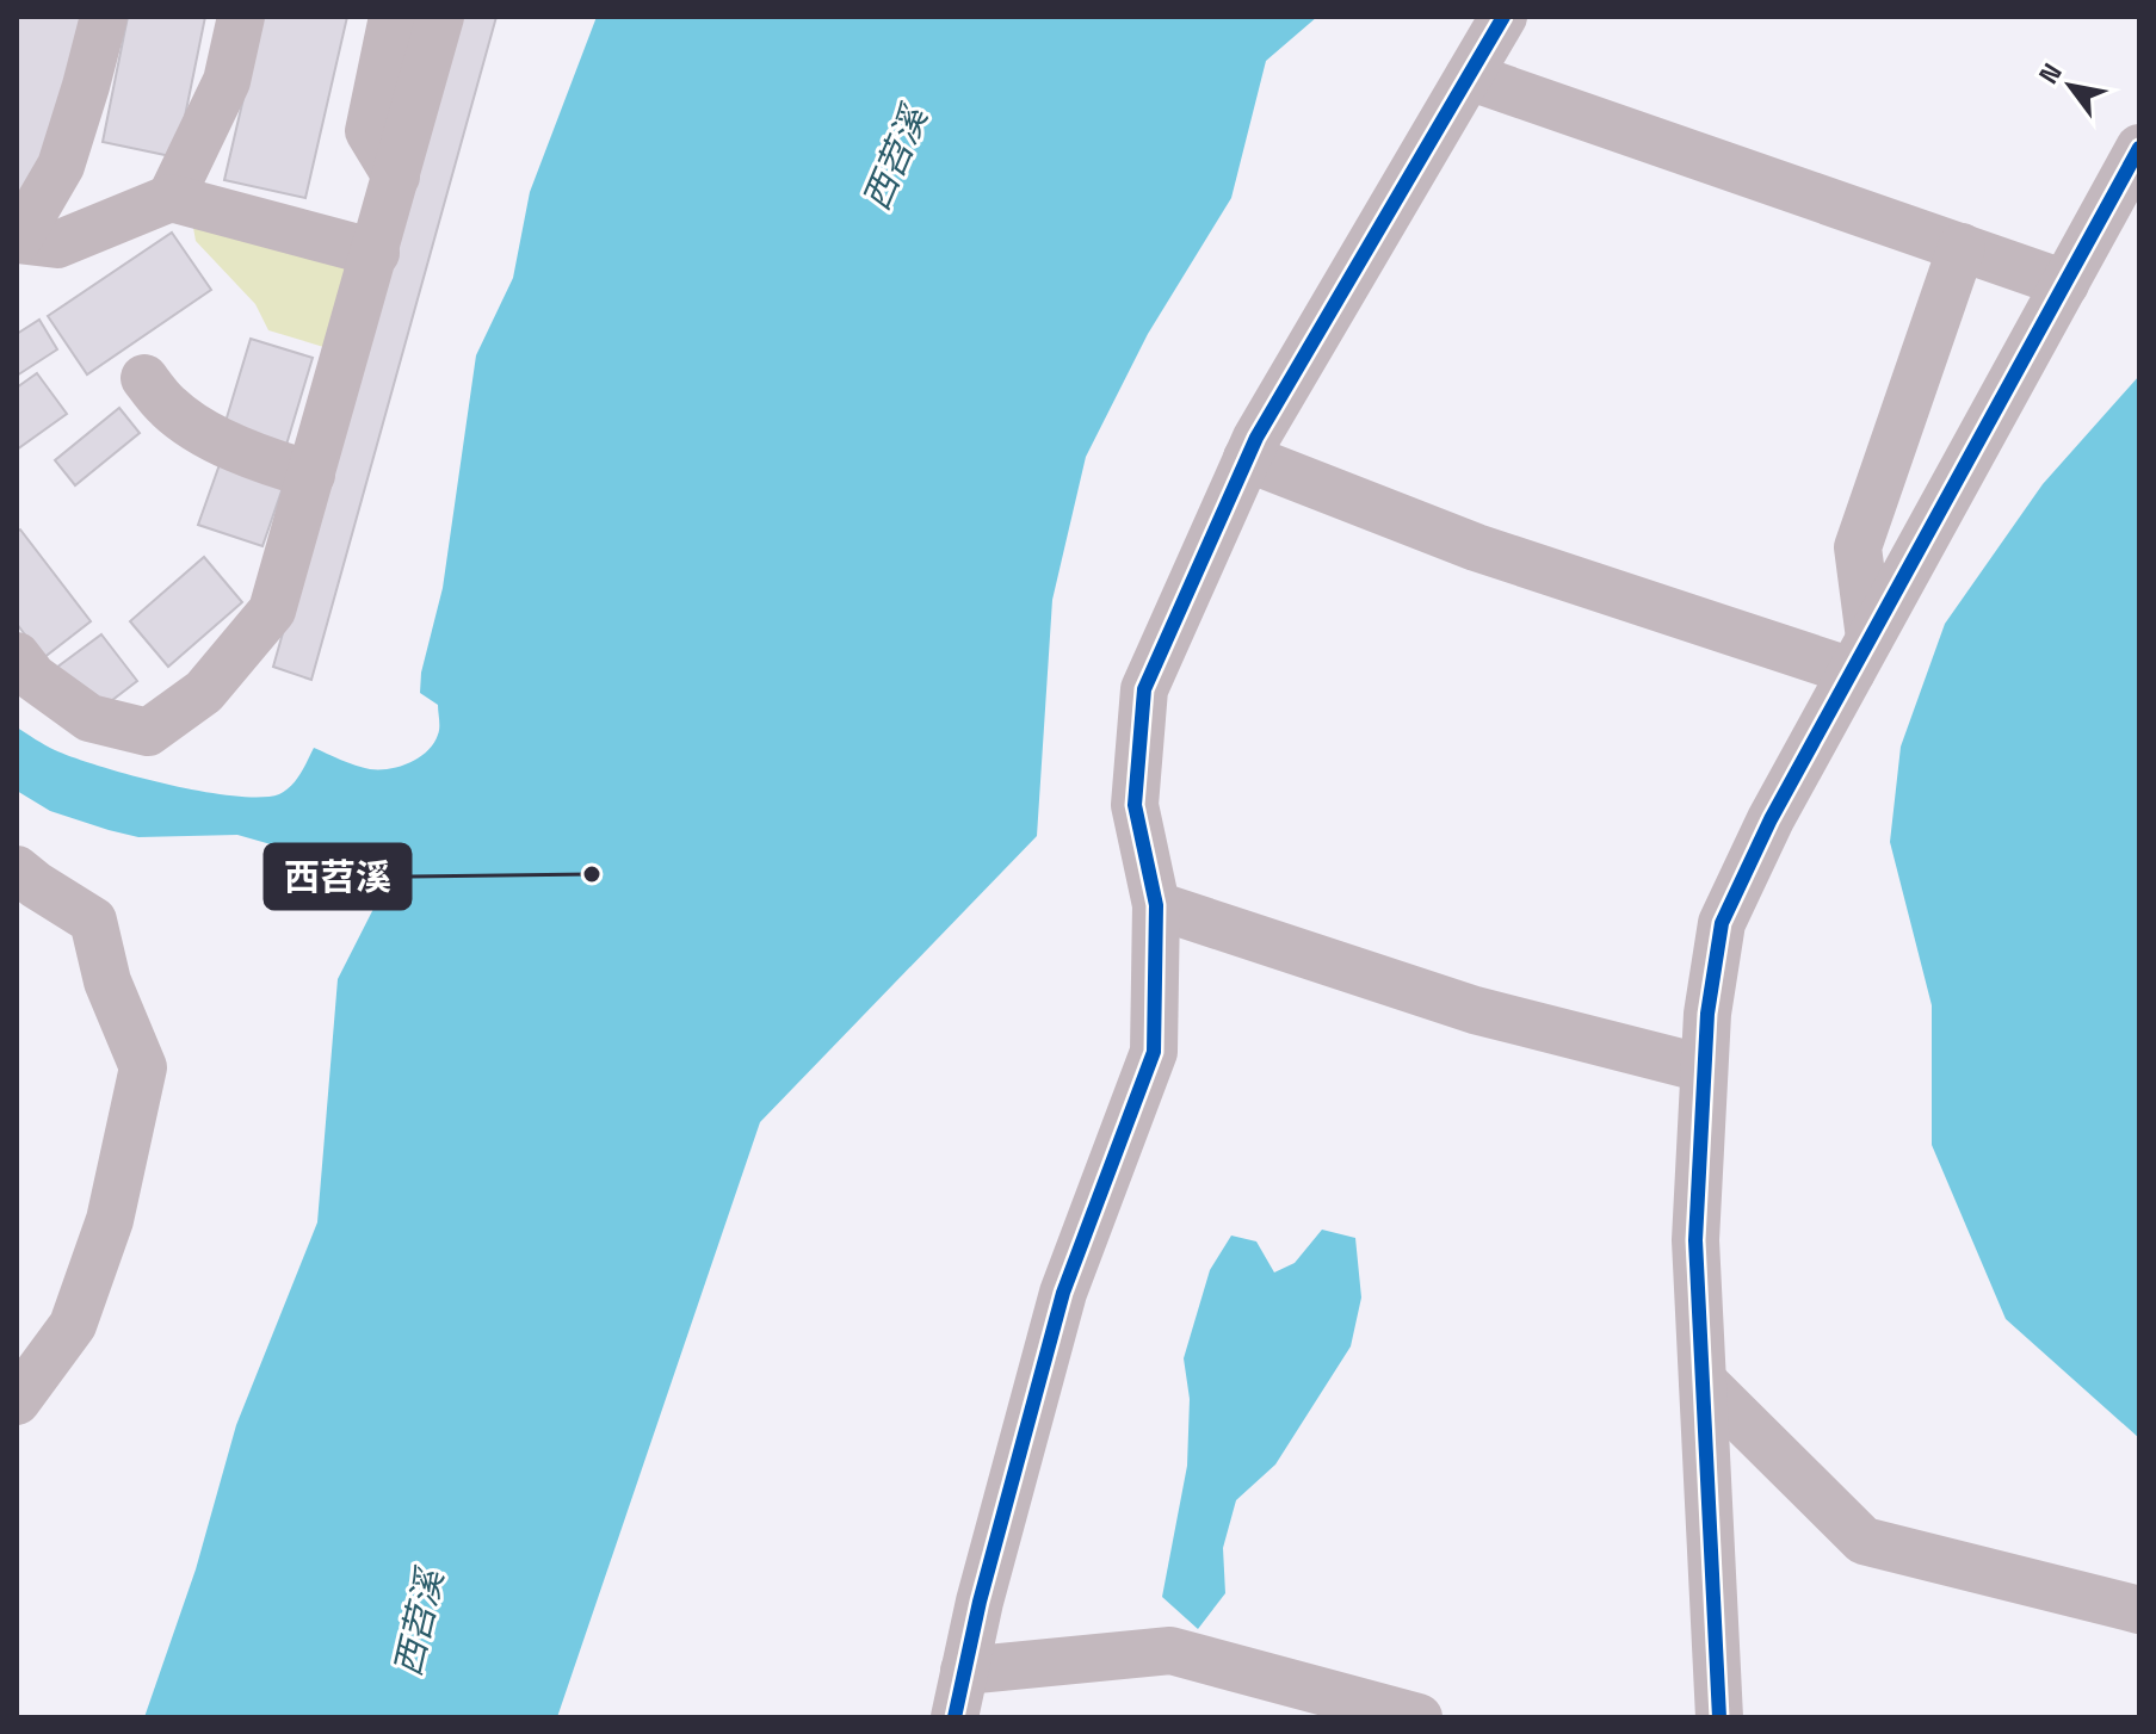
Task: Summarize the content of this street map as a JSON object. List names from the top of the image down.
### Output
{
  "water": ["西苕溪"],
  "places": ["西苕溪"],
  "north": "top left"
}
